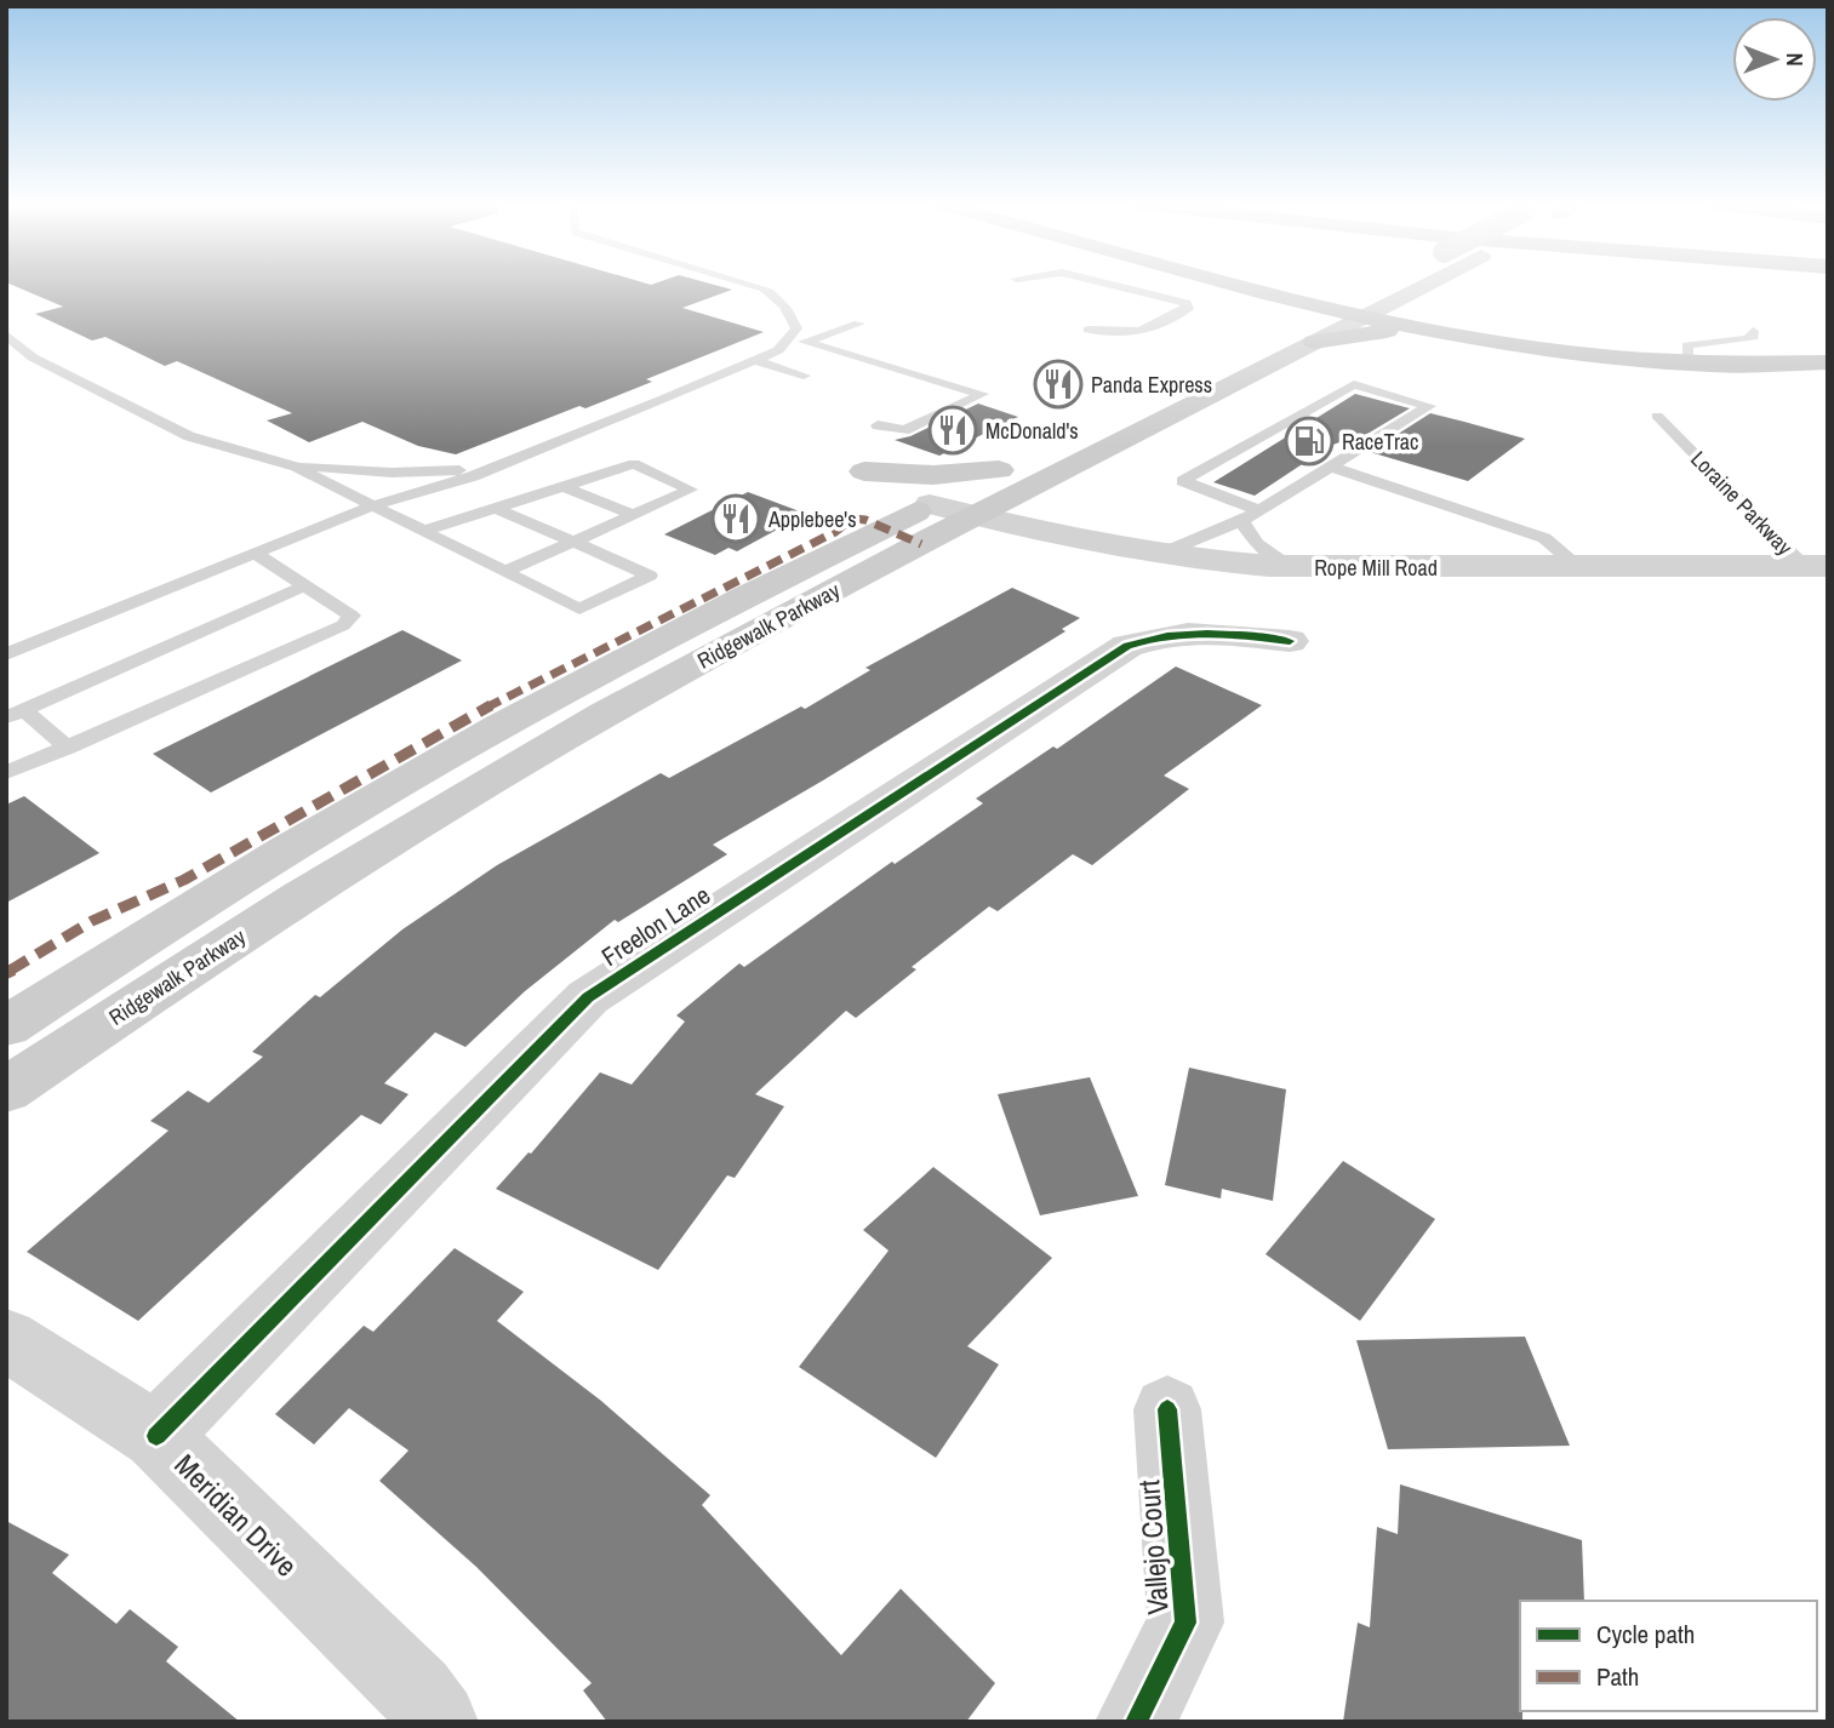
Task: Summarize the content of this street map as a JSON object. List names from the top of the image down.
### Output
{
  "streets": {
    "main road": ["Ridgewalk Parkway"],
    "street": [
      "Rope Mill Road",
      "Freelon Lane",
      "Meridian Drive",
      "Vallejo Court"
    ],
    "lane": ["Loraine Parkway"]
  },
  "crossings": [
    ["Loraine Parkway", "Rope Mill Road"],
    ["Rope Mill Road", "Ridgewalk Parkway"],
    ["Freelon Lane", "Meridian Drive"]
  ],
  "places": {
    "restaurant": ["Panda Express", "McDonald's", "Applebee's"],
    "fuel station": ["RaceTrac"]
  },
  "legend": ["Cycle path", "Path"],
  "north": "right"
}
